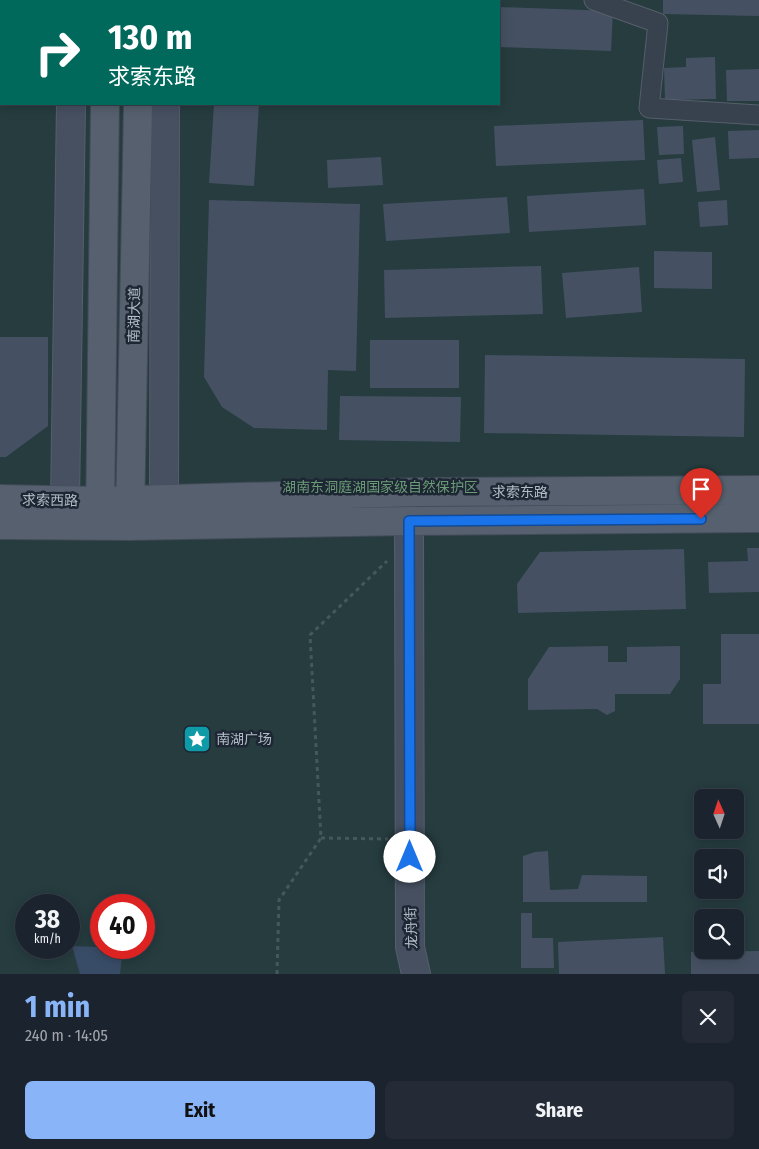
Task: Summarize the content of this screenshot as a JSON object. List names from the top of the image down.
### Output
{
  "streets": {
    "main road": [
      "南湖大道",
      "求索东路",
      "求索西路",
      "龙舟街"
    ]
  },
  "crossings": [
    ["南湖大道", "求索东路"],
    ["求索东路", "求索西路"],
    ["求索东路", "龙舟街"]
  ],
  "parks": ["湖南东洞庭湖国家级自然保护区"],
  "places": {
    "place": ["南湖广场"]
  },
  "north": "top",
  "page": {
    "turn": ["130 m", "求索东路"],
    "speed": "38 km/h",
    "limit": "40",
    "heading": ["1 min", "240 m · 14:05"],
    "buttons": ["Exit", "Share"]
  }
}
